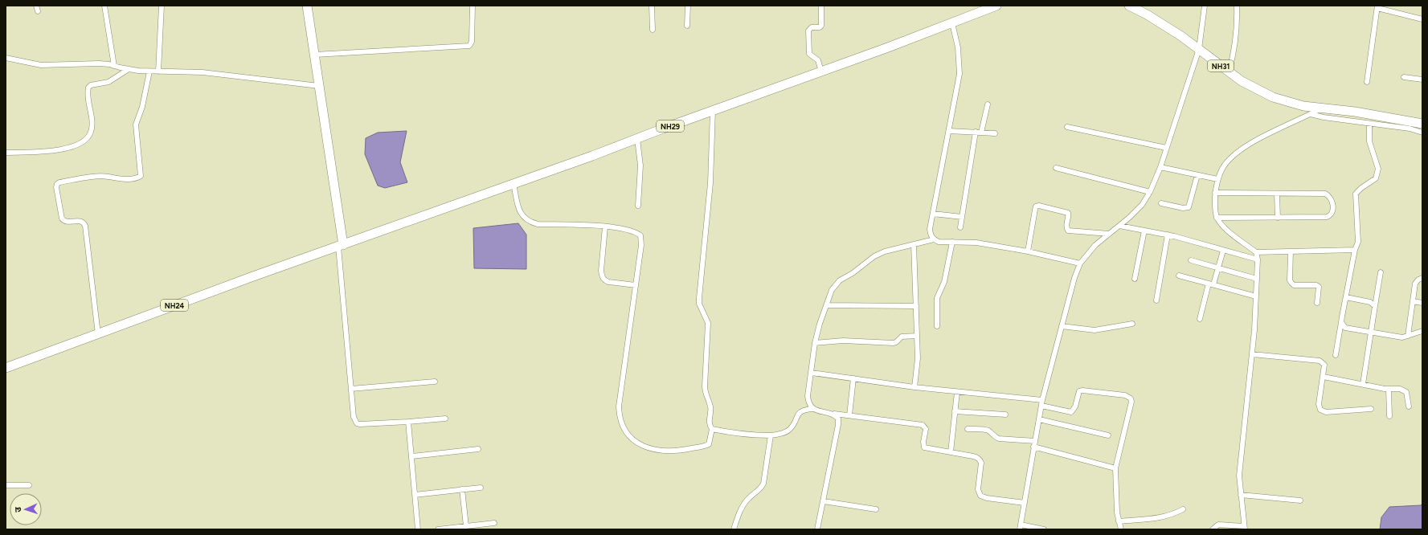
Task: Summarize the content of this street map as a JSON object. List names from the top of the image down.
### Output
{
  "streets": {
    "highway": ["NH31", "NH29", "NH24"]
  },
  "crossings": [
    ["NH29", "NH24"]
  ],
  "north": "left"
}
